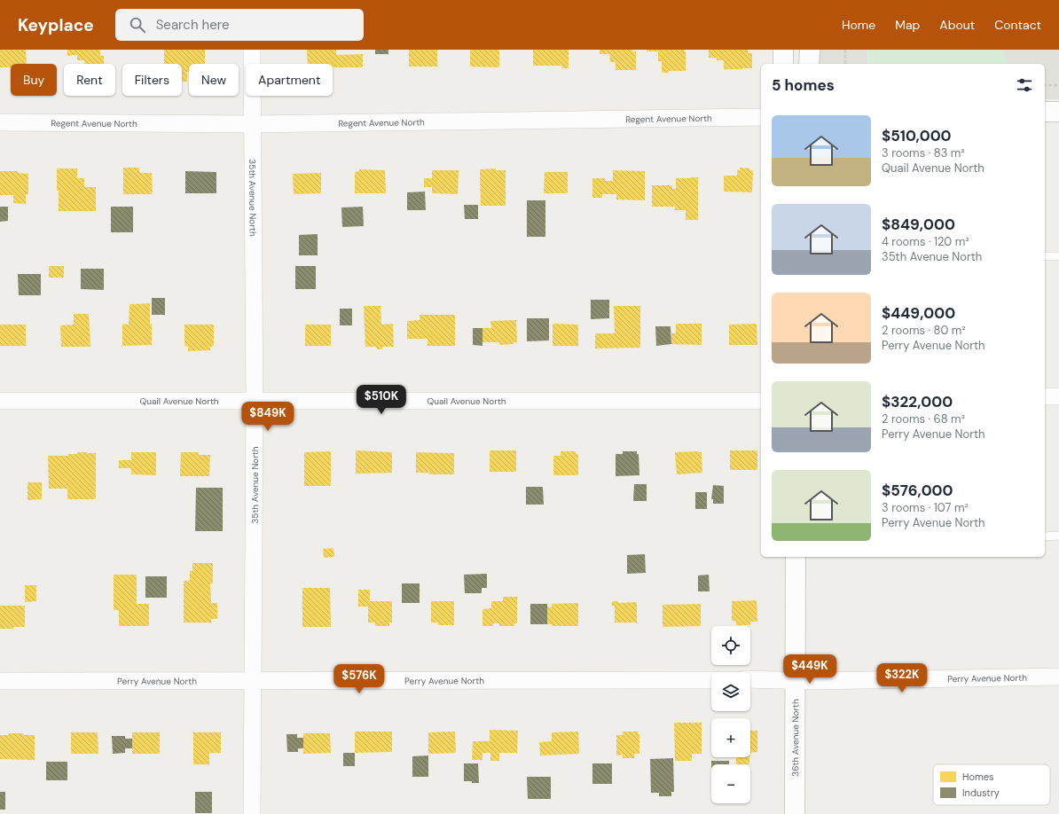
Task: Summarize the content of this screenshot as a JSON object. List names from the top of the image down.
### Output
{
  "streets": {
    "street": [
      "Regent Avenue North",
      "35th Avenue North",
      "Quail Avenue North",
      "Perry Avenue North",
      "36th Avenue North"
    ]
  },
  "crossings": [
    ["Regent Avenue North", "35th Avenue North"],
    ["35th Avenue North", "Quail Avenue North"],
    ["35th Avenue North", "Perry Avenue North"],
    ["Perry Avenue North", "36th Avenue North"]
  ],
  "legend": ["Homes", "Industry"],
  "page": {
    "header": "Keyplace",
    "search": "Search here",
    "nav": [
      "Home",
      "Map",
      "About",
      "Contact"
    ],
    "chip": [
      "Buy",
      "Rent",
      "Filters",
      "New",
      "Apartment"
    ],
    "heading": "5 homes",
    "list": [
      {
        "name": "$510,000",
        "note": "3 rooms · 83 m² · Quail Avenue North"
      },
      {
        "name": "$849,000",
        "note": "4 rooms · 120 m² · 35th Avenue North"
      },
      {
        "name": "$449,000",
        "note": "2 rooms · 80 m² · Perry Avenue North"
      },
      {
        "name": "$322,000",
        "note": "2 rooms · 68 m² · Perry Avenue North"
      },
      {
        "name": "$576,000",
        "note": "3 rooms · 107 m² · Perry Avenue North"
      }
    ],
    "price": [
      "$510K",
      "$849K",
      "$449K",
      "$322K",
      "$576K"
    ],
    "map_buttons": ["+", "−"]
  }
}
